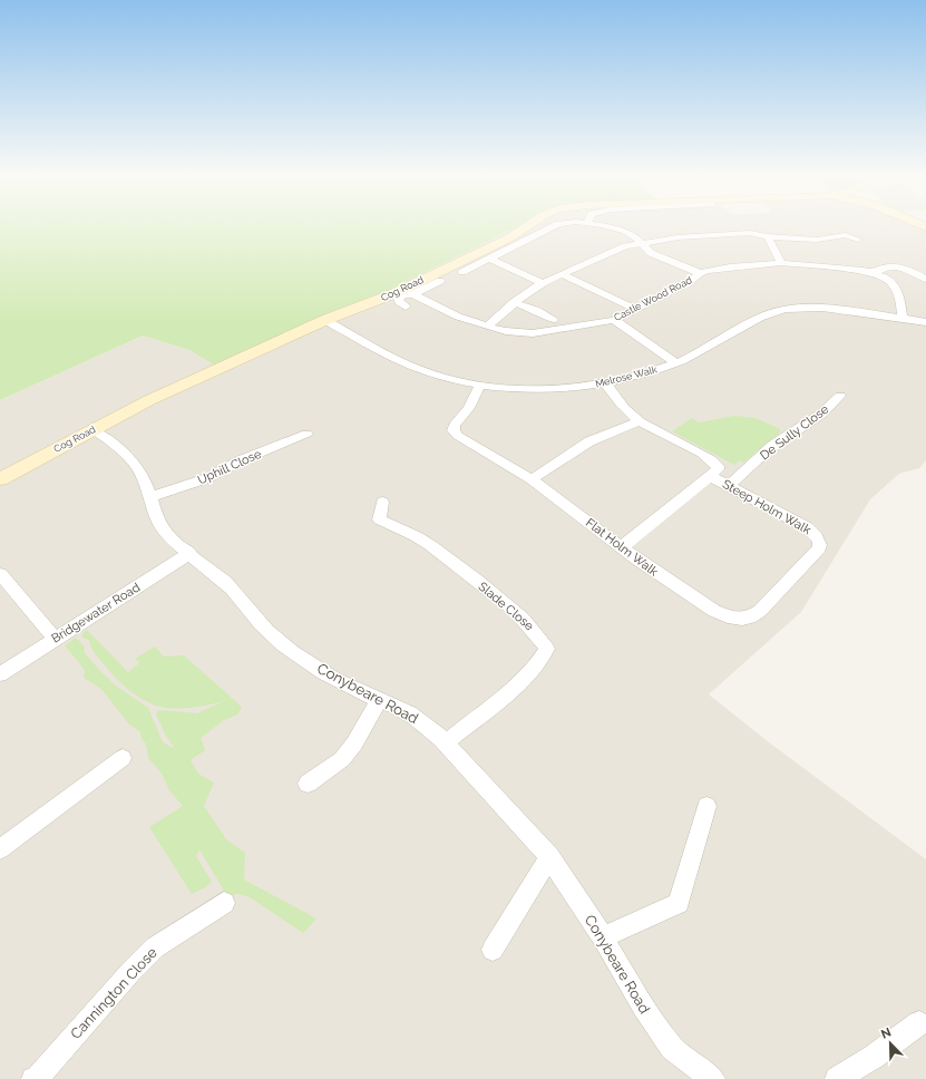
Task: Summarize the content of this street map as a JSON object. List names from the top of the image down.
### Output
{
  "streets": {
    "street": [
      "Cog Road",
      "Castle Wood Road",
      "Melrose Walk",
      "De Sully Close",
      "Uphill Close",
      "Steep Holm Walk",
      "Flat Holm Walk",
      "Slade Close",
      "Bridgewater Road",
      "Conybeare Road",
      "Cannington Close"
    ]
  },
  "crossings": [
    ["Cog Road", "Melrose Walk"],
    ["Cog Road", "Conybeare Road"],
    ["Castle Wood Road", "Melrose Walk"],
    ["Melrose Walk", "Steep Holm Walk"],
    ["Melrose Walk", "Flat Holm Walk"],
    ["De Sully Close", "Steep Holm Walk"],
    ["Uphill Close", "Conybeare Road"],
    ["Steep Holm Walk", "Flat Holm Walk"],
    ["Slade Close", "Conybeare Road"],
    ["Bridgewater Road", "Conybeare Road"]
  ],
  "north": "top left"
}
